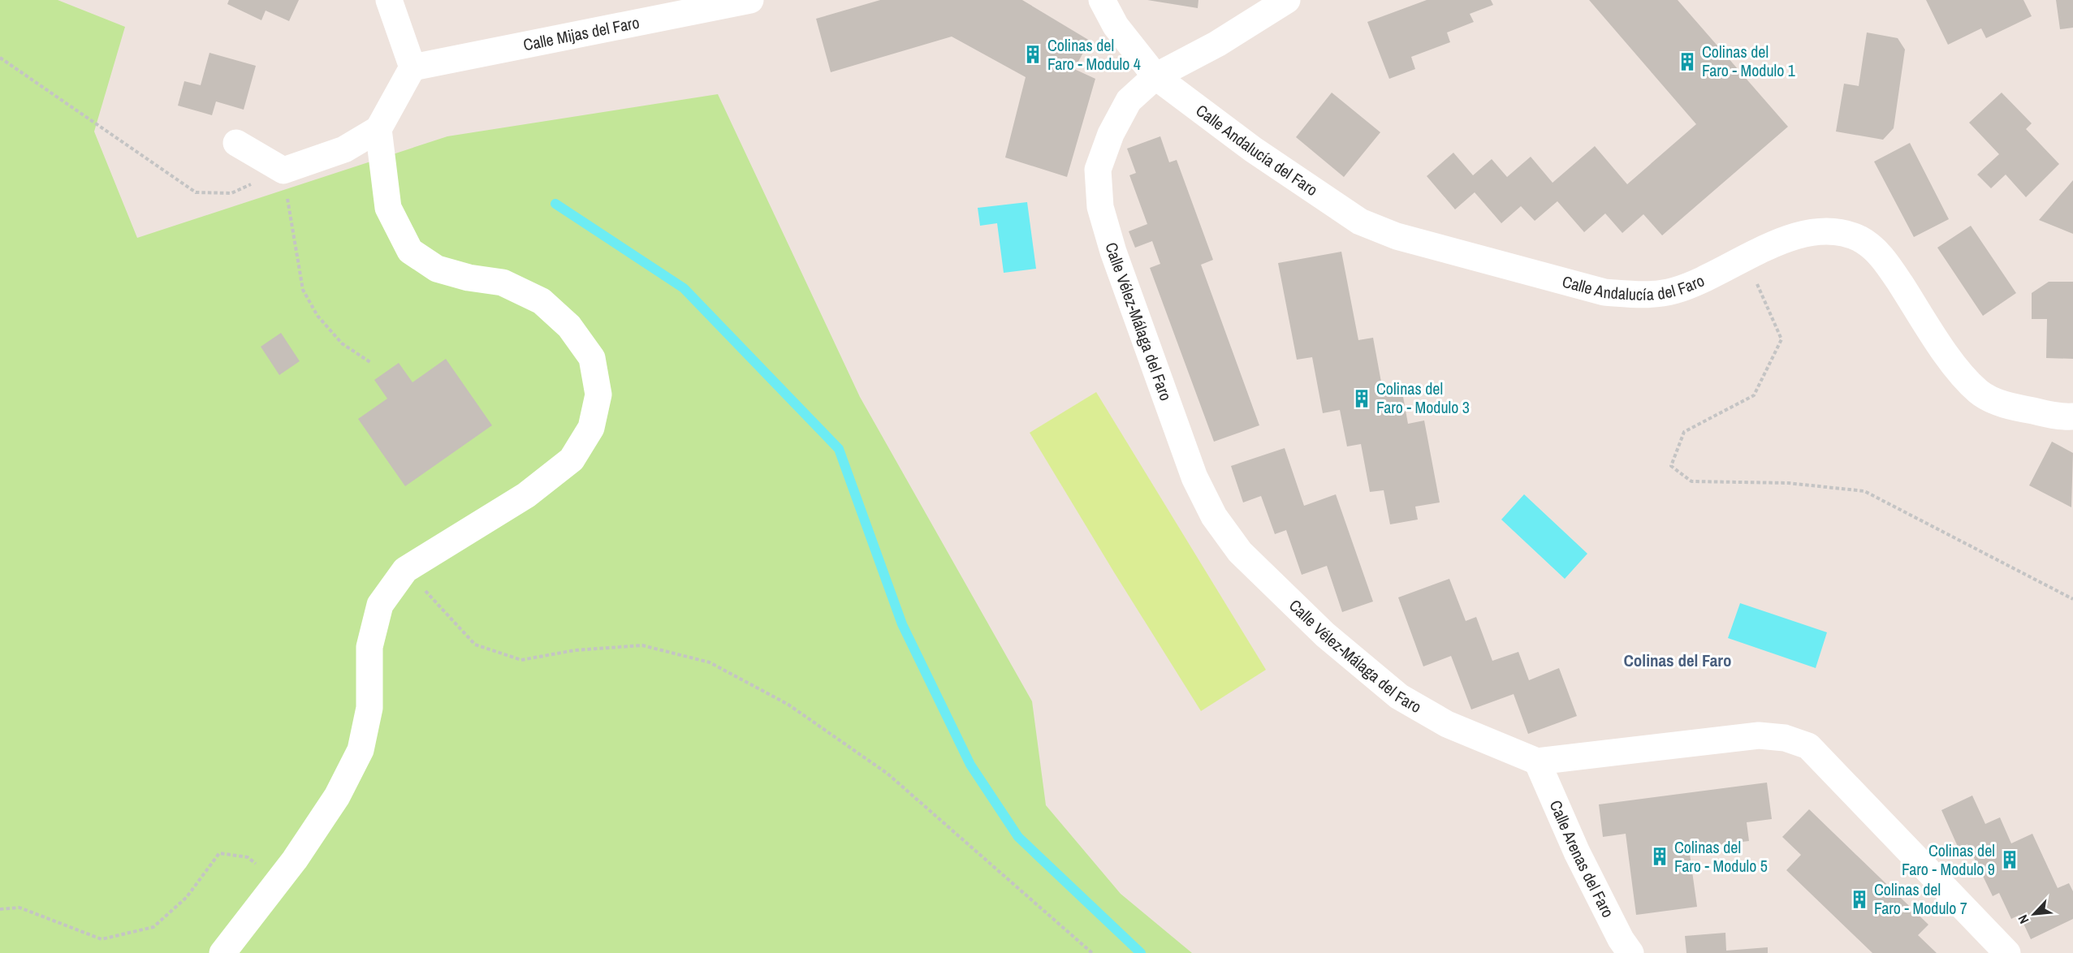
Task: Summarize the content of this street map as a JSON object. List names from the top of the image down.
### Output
{
  "streets": {
    "street": [
      "Calle Mijas del Faro",
      "Calle Andalucía del Faro",
      "Calle Vélez-Málaga del Faro",
      "Calle Arenas del Faro"
    ]
  },
  "crossings": [
    ["Calle Andalucía del Faro", "Calle Vélez-Málaga del Faro"],
    ["Calle Vélez-Málaga del Faro", "Calle Arenas del Faro"]
  ],
  "districts": ["Colinas del Faro"],
  "places": {
    "building": [
      "Colinas del Faro - Modulo 4",
      "Colinas del Faro - Modulo 1",
      "Colinas del Faro - Modulo 3",
      "Colinas del Faro - Modulo 5",
      "Colinas del Faro - Modulo 9",
      "Colinas del Faro - Modulo 7"
    ]
  },
  "north": "bottom left"
}
